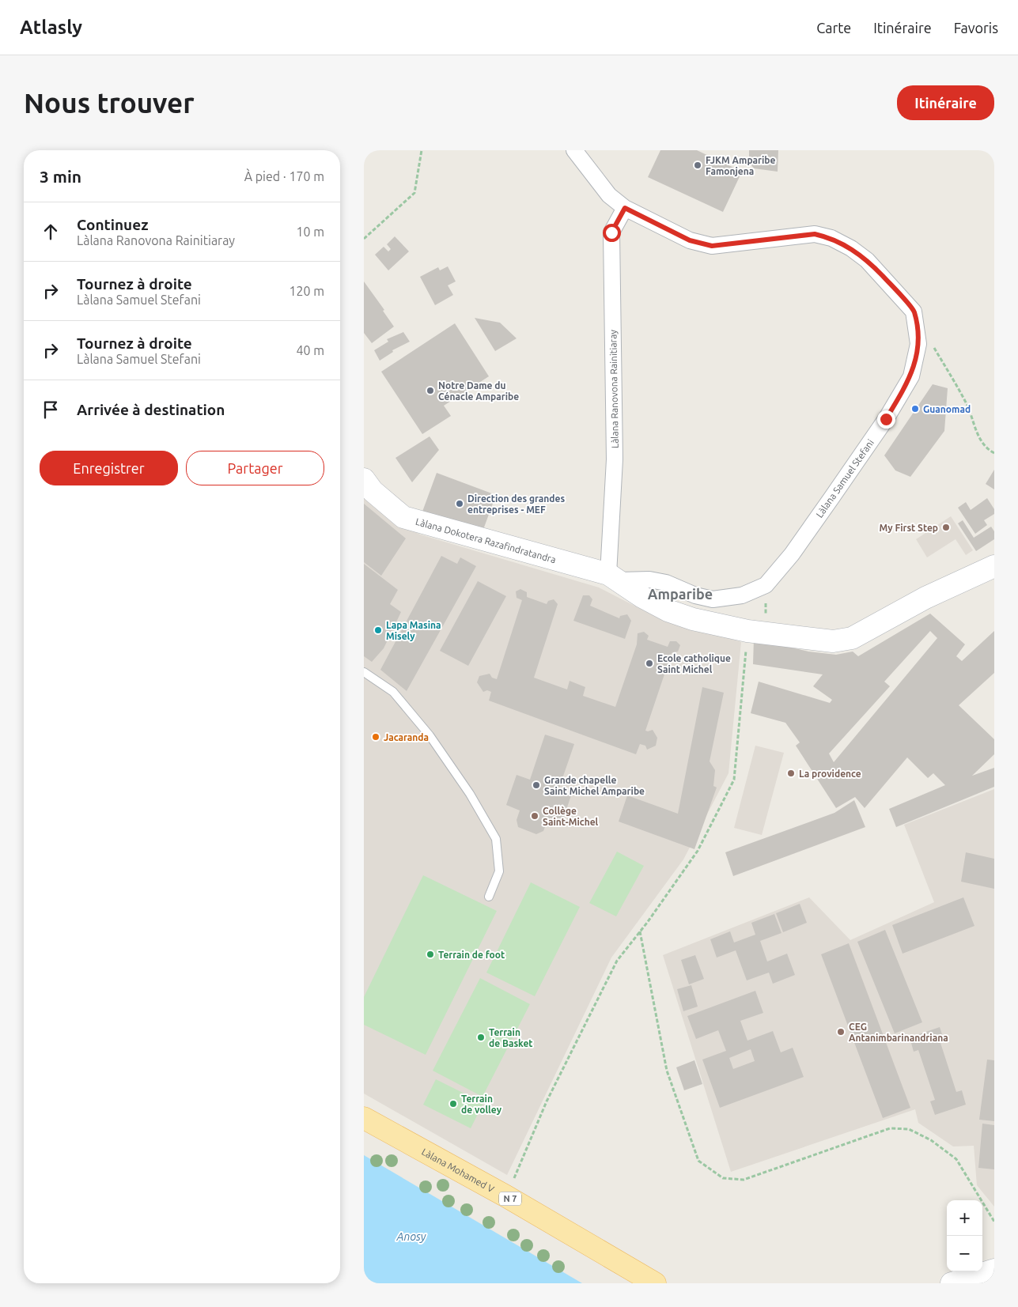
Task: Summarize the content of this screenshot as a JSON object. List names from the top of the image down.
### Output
{
  "streets": {
    "main road": ["Làlana Mohamed V", "N 7"],
    "street": ["Làlana Ranovona Rainitiaray", "Làlana Samuel Stefani", "Làlana Dokotera Razafindratandra"]
  },
  "crossings": [
    ["Làlana Ranovona Rainitiaray", "Làlana Samuel Stefani"],
    ["Làlana Ranovona Rainitiaray", "Làlana Dokotera Razafindratandra"],
    ["Làlana Samuel Stefani", "Làlana Dokotera Razafindratandra"]
  ],
  "districts": ["Amparibe"],
  "water": ["Anosy"],
  "places": [
    "FJKM Amparibe Famonjena",
    "Notre Dame du Cénacle Amparibe",
    "Guanomad",
    "Direction des grandes entreprises - MEF",
    "My First Step",
    "Lapa Masina Misely",
    "Ecole catholique Saint Michel",
    "Jacaranda",
    "La providence",
    "Grande chapelle Saint Michel Amparibe",
    "Collège Saint-Michel",
    "Terrain de foot",
    "CEG Antanimbarinandriana",
    "Terrain de Basket",
    "Terrain de volley"
  ],
  "page": {
    "header": "Atlasly",
    "nav": ["Carte", "Itinéraire", "Favoris"],
    "buttons": [
      "Itinéraire",
      ["Enregistrer", "Partager"]
    ],
    "title": "Nous trouver",
    "heading": ["3 min", "À pied · 170 m"],
    "list": [
      ["Continuez", "Làlana Ranovona Rainitiaray", "10 m"],
      ["Tournez à droite", "Làlana Samuel Stefani", "120 m"],
      ["Tournez à droite", "Làlana Samuel Stefani", "40 m"],
      "Arrivée à destination"
    ],
    "map_buttons": ["+", "−"]
  }
}
